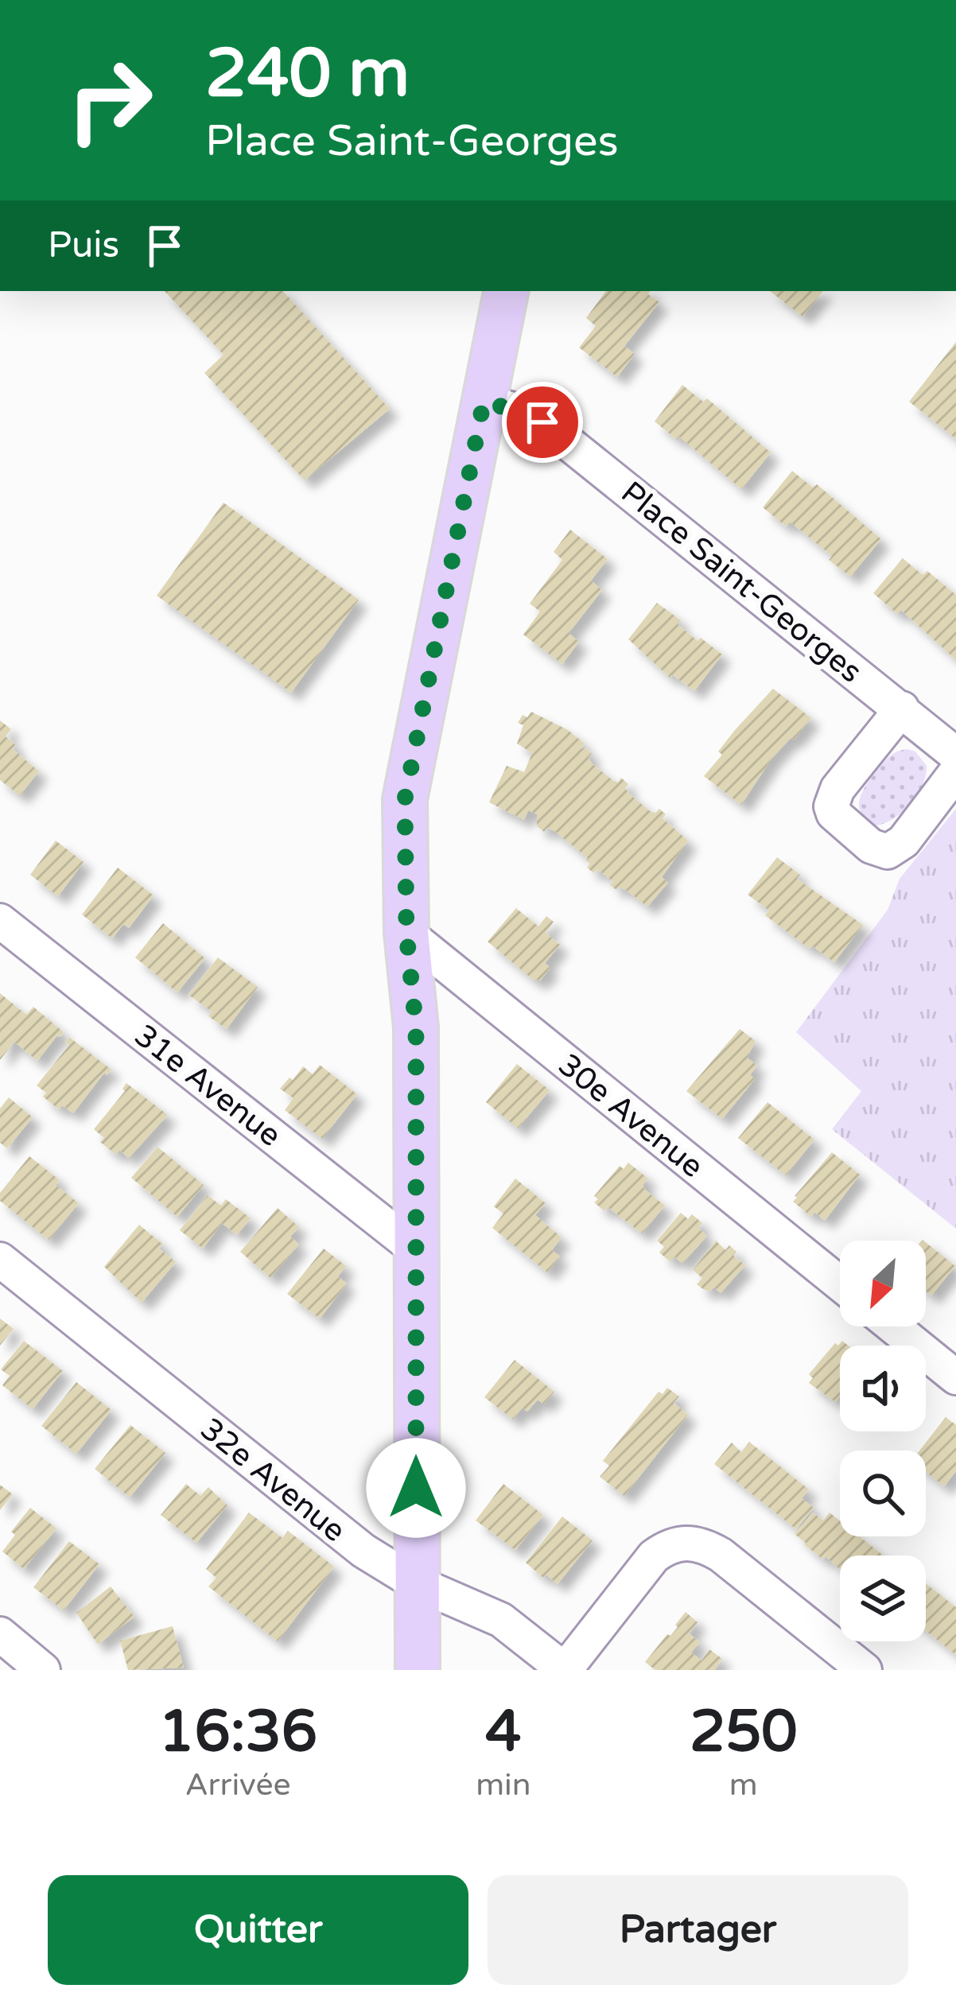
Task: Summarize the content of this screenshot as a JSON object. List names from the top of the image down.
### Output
{
  "streets": {
    "street": [
      "Place Saint-Georges",
      "31e Avenue",
      "30e Avenue",
      "32e Avenue"
    ]
  },
  "north": "bottom left",
  "page": {
    "turn": ["240 m", "Place Saint-Georges"],
    "then": "Puis",
    "eta": [
      "16:36",
      "Arrivée",
      "4",
      "min",
      "250",
      "m"
    ],
    "buttons": ["Quitter", "Partager"]
  }
}
